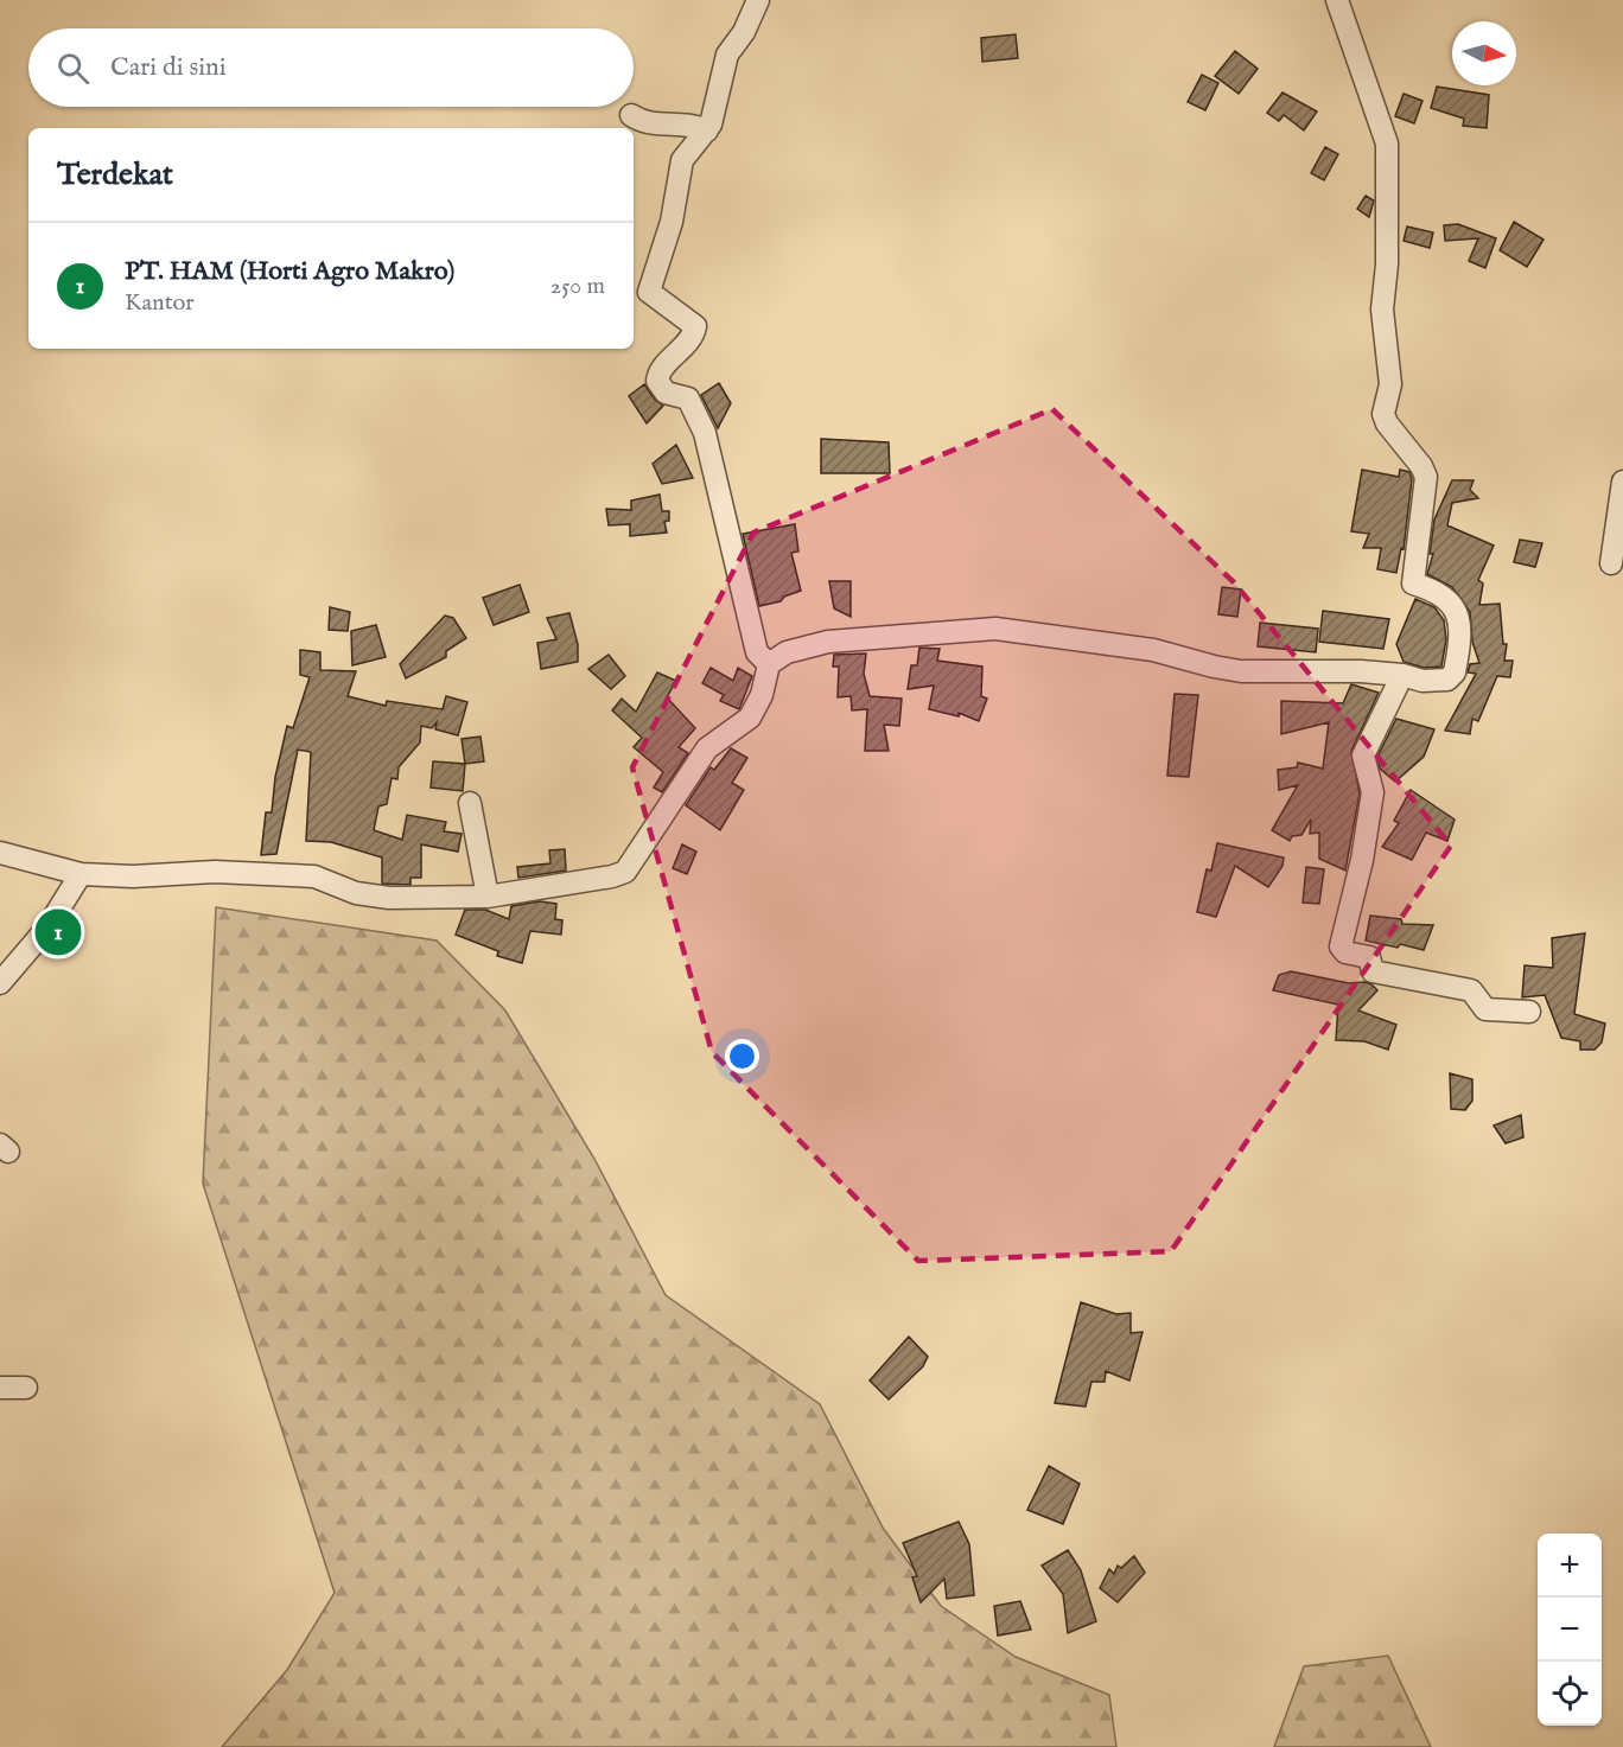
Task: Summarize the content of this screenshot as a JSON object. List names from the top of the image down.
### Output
{
  "north": "right",
  "page": {
    "search": "Cari di sini",
    "heading": "Terdekat",
    "list": [
      {
        "mark": "1",
        "name": "PT. HAM (Horti Agro Makro)",
        "note": "Kantor",
        "value": "250 m"
      }
    ],
    "pins": "1",
    "map_buttons": ["+", "−"]
  }
}
